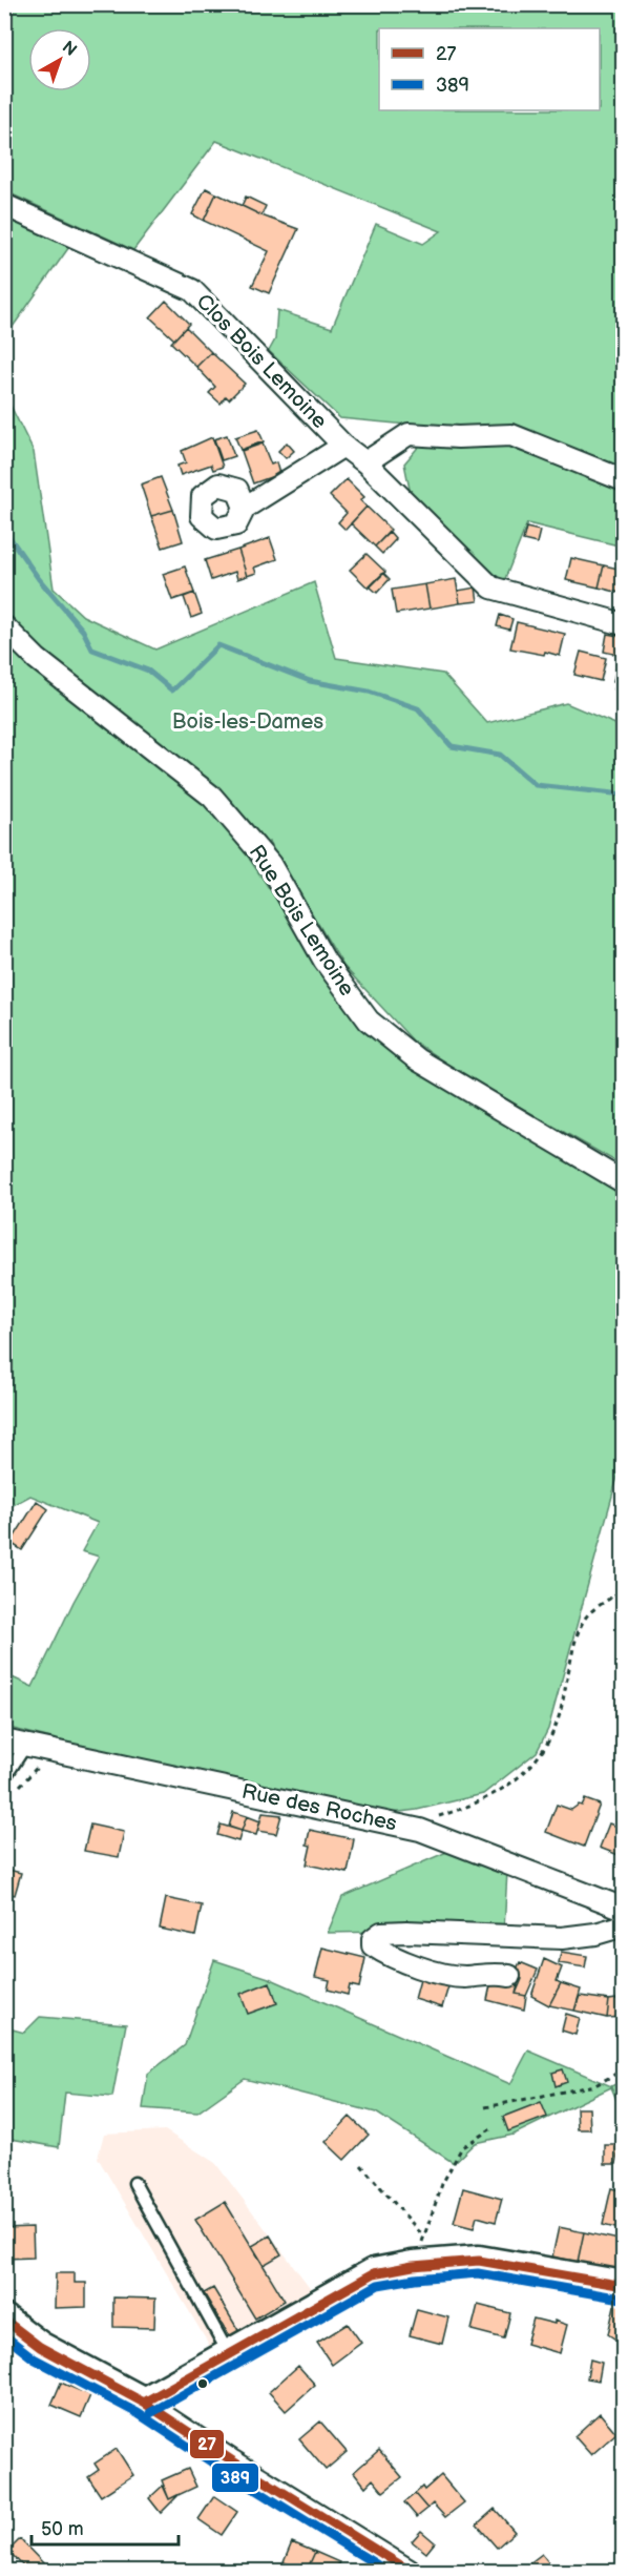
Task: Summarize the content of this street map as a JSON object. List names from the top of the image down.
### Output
{
  "streets": {
    "street": ["Clos Bois Lemoine", "Rue Bois Lemoine", "Rue des Roches"]
  },
  "parks": ["Bois-les-Dames"],
  "lines": ["transit line 27", "transit line 389"],
  "legend": ["27", "389"],
  "scale_bar": "50 m",
  "north": "top right"
}
